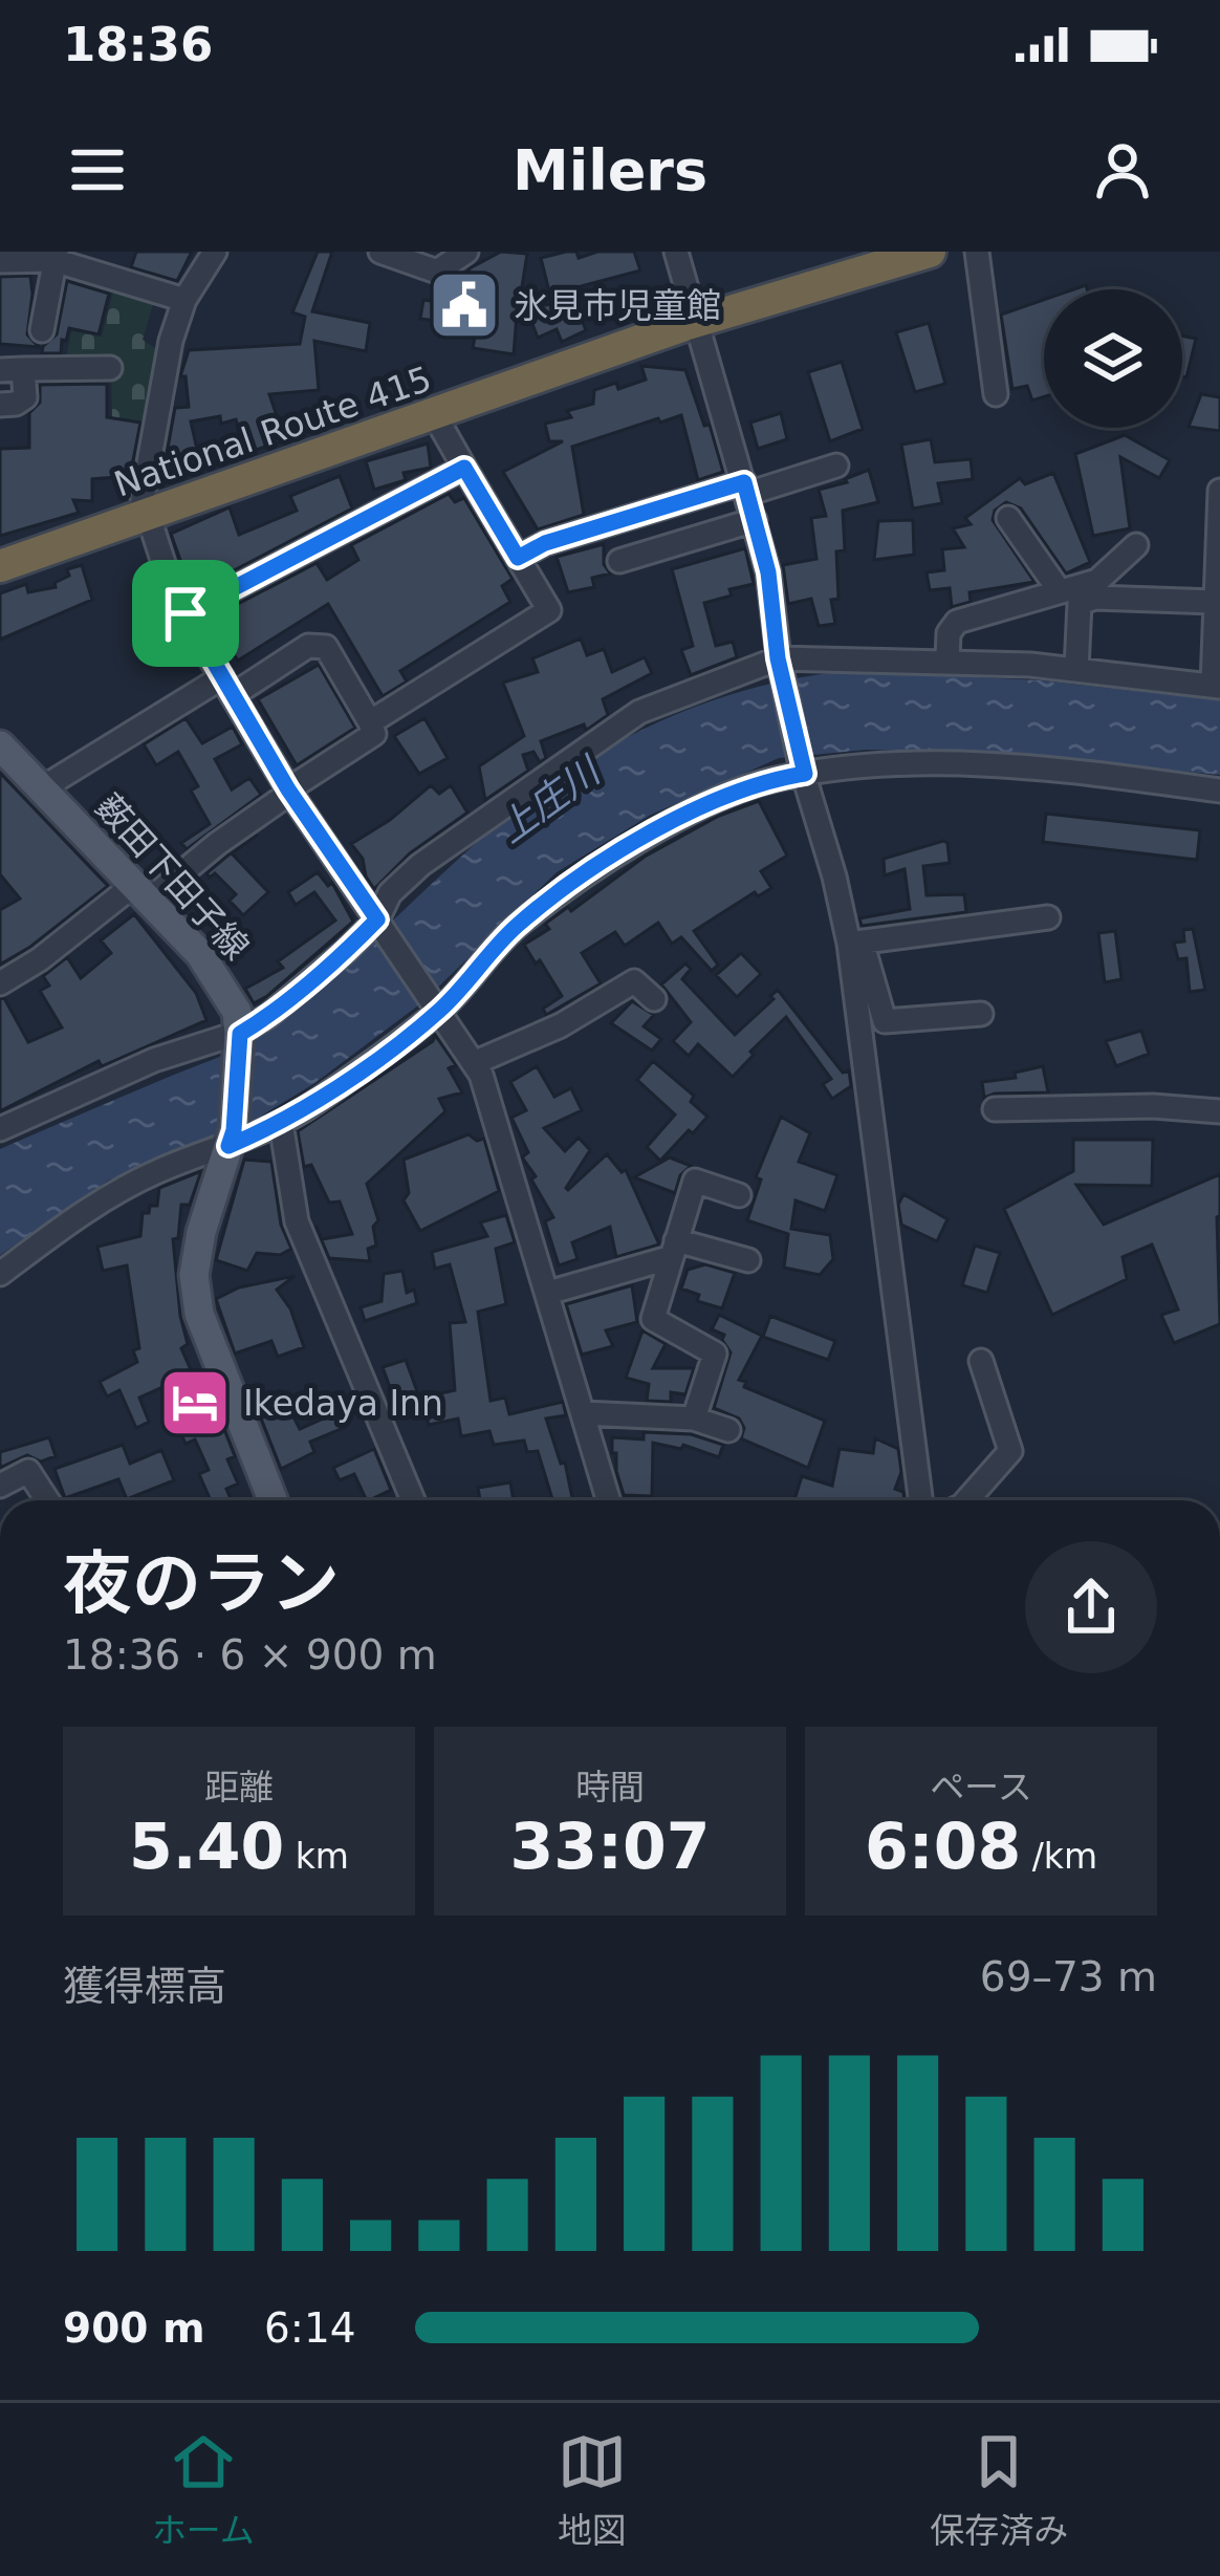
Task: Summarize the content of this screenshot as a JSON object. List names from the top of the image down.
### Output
{
  "streets": {
    "highway": ["National Route 415"],
    "main road": ["薮田下田子線"]
  },
  "water": ["上庄川"],
  "places": {
    "public building": ["氷見市児童館"],
    "hotel": ["Ikedaya Inn"]
  },
  "page": {
    "status": "18:36",
    "header": "Milers",
    "heading": ["夜のラン", "18:36 · 6 × 900 m"],
    "stats": [
      ["距離", "5.40 km"],
      ["時間", "33:07"],
      ["ペース", "6:08 /km"]
    ],
    "chart": ["獲得標高", "69–73 m"],
    "list": [
      {
        "name": "900 m",
        "note": "6:14"
      }
    ],
    "tabs": ["ホーム", "地図", "保存済み"]
  }
}
